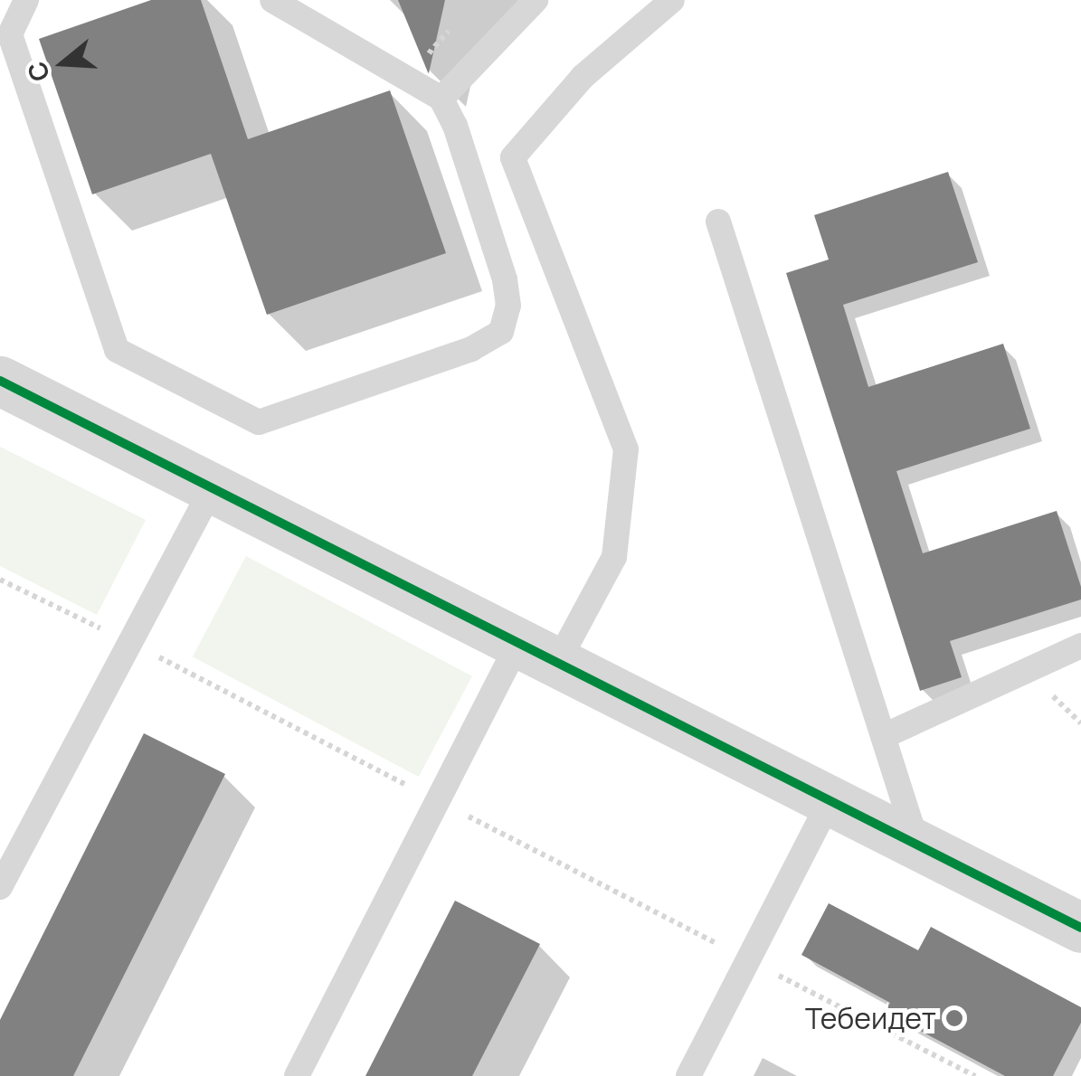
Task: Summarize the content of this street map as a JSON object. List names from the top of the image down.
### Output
{
  "places": ["Тебеидет"],
  "north": "left"
}
